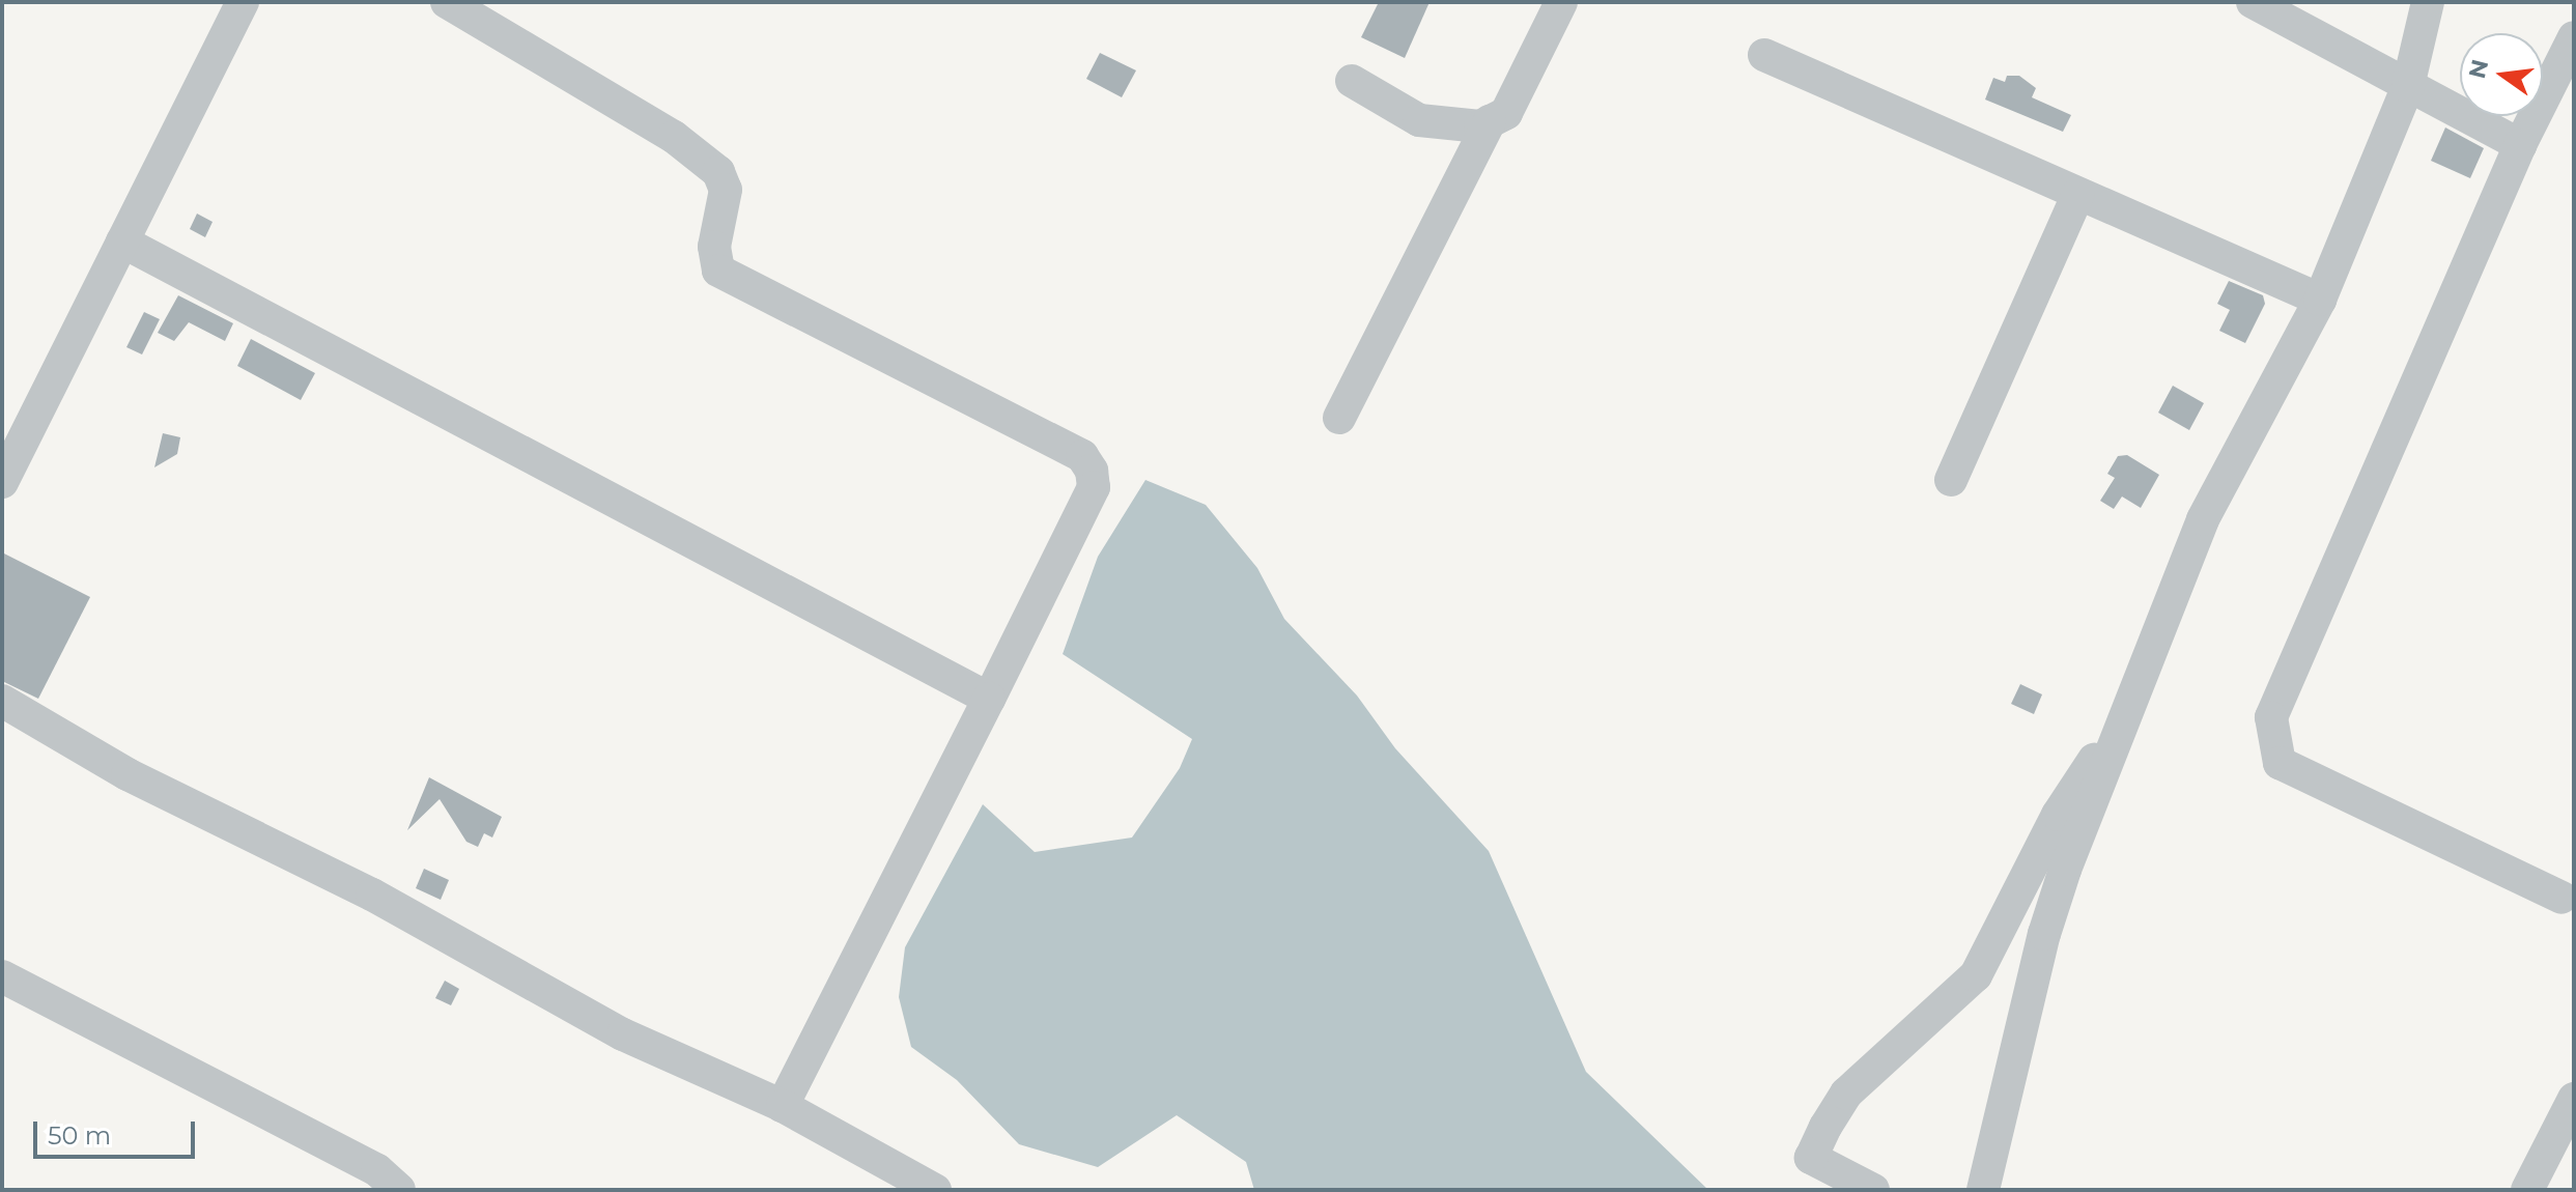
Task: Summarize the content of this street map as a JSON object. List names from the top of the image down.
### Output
{
  "scale_bar": "50 m",
  "north": "left"
}
